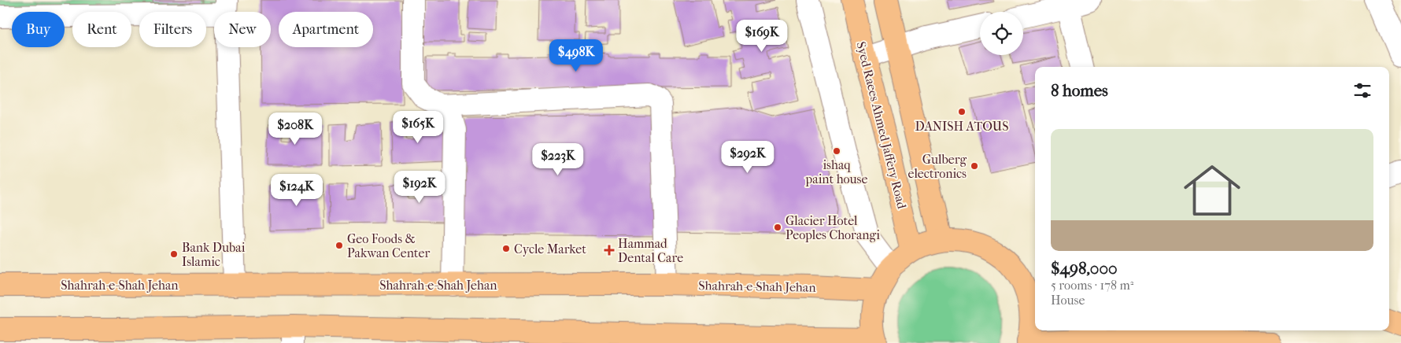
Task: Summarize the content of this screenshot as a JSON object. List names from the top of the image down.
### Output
{
  "streets": {
    "main road": ["Syed Raees Ahmed Jaffery Road", "Shahrah-e-Shah Jehan"]
  },
  "places": {
    "other": [
      "DANISH ATOUS",
      "ishaq paint house",
      "Gulberg electronics",
      "Glacier Hotel Peoples Chorangi",
      "Geo Foods & Pakwan Center",
      "Cycle Market",
      "Bank Dubai Islamic"
    ],
    "health": ["Hammad Dental Care"]
  },
  "page": {
    "chip": [
      "Buy",
      "Rent",
      "Filters",
      "New",
      "Apartment"
    ],
    "price": [
      "$169K",
      "$498K",
      "$165K",
      "$208K",
      "$292K",
      "$223K",
      "$192K",
      "$124K"
    ],
    "heading": "8 homes",
    "list": [
      {
        "name": "$498,000",
        "note": "5 rooms · 178 m² · House"
      }
    ]
  }
}
